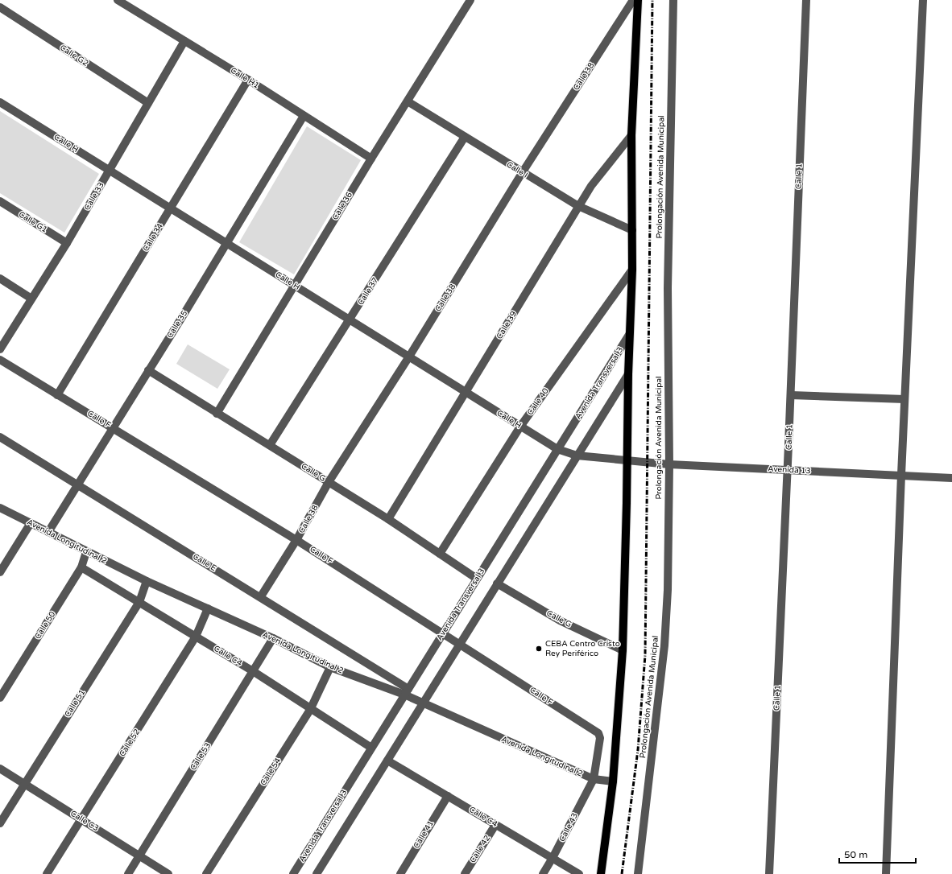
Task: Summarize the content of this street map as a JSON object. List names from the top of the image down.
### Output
{
  "streets": {
    "street": [
      "Calle G2",
      "Calle 38",
      "Calle H1",
      "Calle H",
      "Calle I",
      "Calle 1",
      "Prolongación Avenida Municipal",
      "Calle 33",
      "Calle 36",
      "Calle G1",
      "Calle 34",
      "Calle 37",
      "Calle 35",
      "Calle 39",
      "Avenida Transversal 3",
      "Calle 40",
      "Calle F",
      "Avenida 13",
      "Calle G",
      "Avenida Longitudinal 2",
      "Calle E",
      "Calle 50",
      "Calle C4",
      "Calle 51",
      "Calle 52",
      "Calle 53",
      "Calle 54",
      "Calle C3",
      "Calle 43",
      "Calle 41",
      "Calle 42"
    ]
  },
  "crossings": [
    ["Calle G2", "Calle 33"],
    ["Calle 38", "Calle H"],
    ["Calle 38", "Calle I"],
    ["Calle 38", "Calle F"],
    ["Calle 38", "Calle G"],
    ["Calle 38", "Calle E"],
    ["Calle H1", "Calle 33"],
    ["Calle H1", "Calle 36"],
    ["Calle H1", "Calle 34"],
    ["Calle H1", "Calle 35"],
    ["Calle H", "Calle 33"],
    ["Calle H", "Calle 36"],
    ["Calle H", "Calle 34"],
    ["Calle H", "Calle 37"],
    ["Calle H", "Calle 35"],
    ["Calle H", "Calle 39"],
    ["Calle H", "Avenida Transversal 3"],
    ["Calle H", "Calle 40"],
    ["Calle H", "Avenida 13"],
    ["Calle I", "Calle 36"],
    ["Calle I", "Calle 37"],
    ["Calle I", "Calle 39"],
    ["Calle 1", "Avenida 13"],
    ["Prolongación Avenida Municipal", "Avenida 13"],
    ["Calle 33", "Calle G1"],
    ["Calle 36", "Calle G"],
    ["Calle 34", "Calle F"],
    ["Calle 37", "Calle G"],
    ["Calle 35", "Calle F"],
    ["Calle 35", "Calle G"],
    ["Calle 35", "Avenida Longitudinal 2"],
    ["Calle 35", "Calle E"],
    ["Calle 39", "Calle G"],
    ["Avenida Transversal 3", "Calle F"],
    ["Avenida Transversal 3", "Calle G"],
    ["Avenida Transversal 3", "Avenida Longitudinal 2"],
    ["Avenida Transversal 3", "Calle E"],
    ["Avenida Transversal 3", "Calle C4"],
    ["Calle 40", "Calle G"],
    ["Calle F", "Avenida Longitudinal 2"],
    ["Calle F", "Calle 43"],
    ["Avenida Longitudinal 2", "Calle E"],
    ["Avenida Longitudinal 2", "Calle 50"],
    ["Avenida Longitudinal 2", "Calle 51"],
    ["Avenida Longitudinal 2", "Calle 52"],
    ["Avenida Longitudinal 2", "Calle 53"],
    ["Avenida Longitudinal 2", "Calle 54"],
    ["Avenida Longitudinal 2", "Calle 43"],
    ["Calle 50", "Calle C4"],
    ["Calle C4", "Calle 51"],
    ["Calle C4", "Calle 52"],
    ["Calle C4", "Calle 53"],
    ["Calle C4", "Calle 54"],
    ["Calle C4", "Calle 43"],
    ["Calle C4", "Calle 41"],
    ["Calle C4", "Calle 42"],
    ["Calle 51", "Calle C3"],
    ["Calle 52", "Calle C3"],
    ["Calle 53", "Calle C3"]
  ],
  "places": ["CEBA Centro Cristo Rey Periférico"],
  "scale_bar": "50 m"
}
